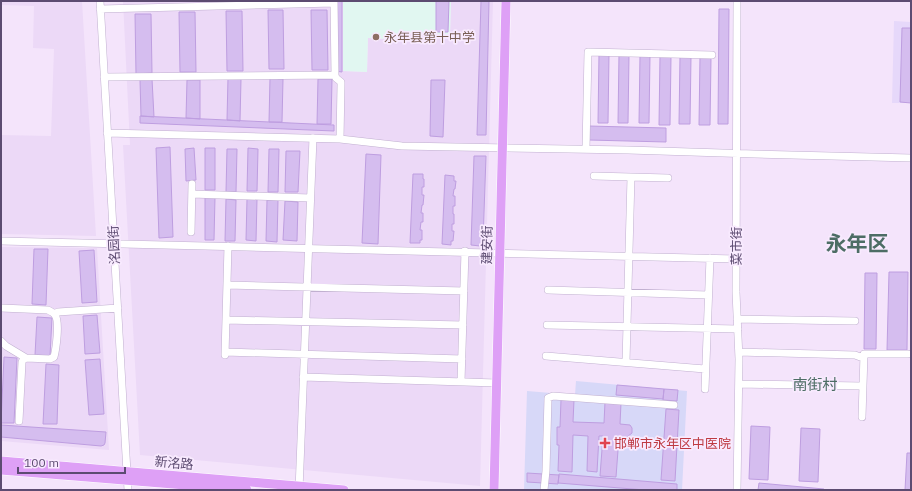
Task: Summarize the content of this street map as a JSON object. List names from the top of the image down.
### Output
{
  "streets": {
    "main road": ["建安街", "新洺路"],
    "street": ["洺园街", "菜市街"]
  },
  "crossings": [
    ["洺园街", "新洺路"]
  ],
  "districts": ["永年区", "南街村"],
  "places": {
    "other": ["永年县第十中学"],
    "health": ["邯郸市永年区中医院"]
  },
  "scale_bar": "100 m"
}
